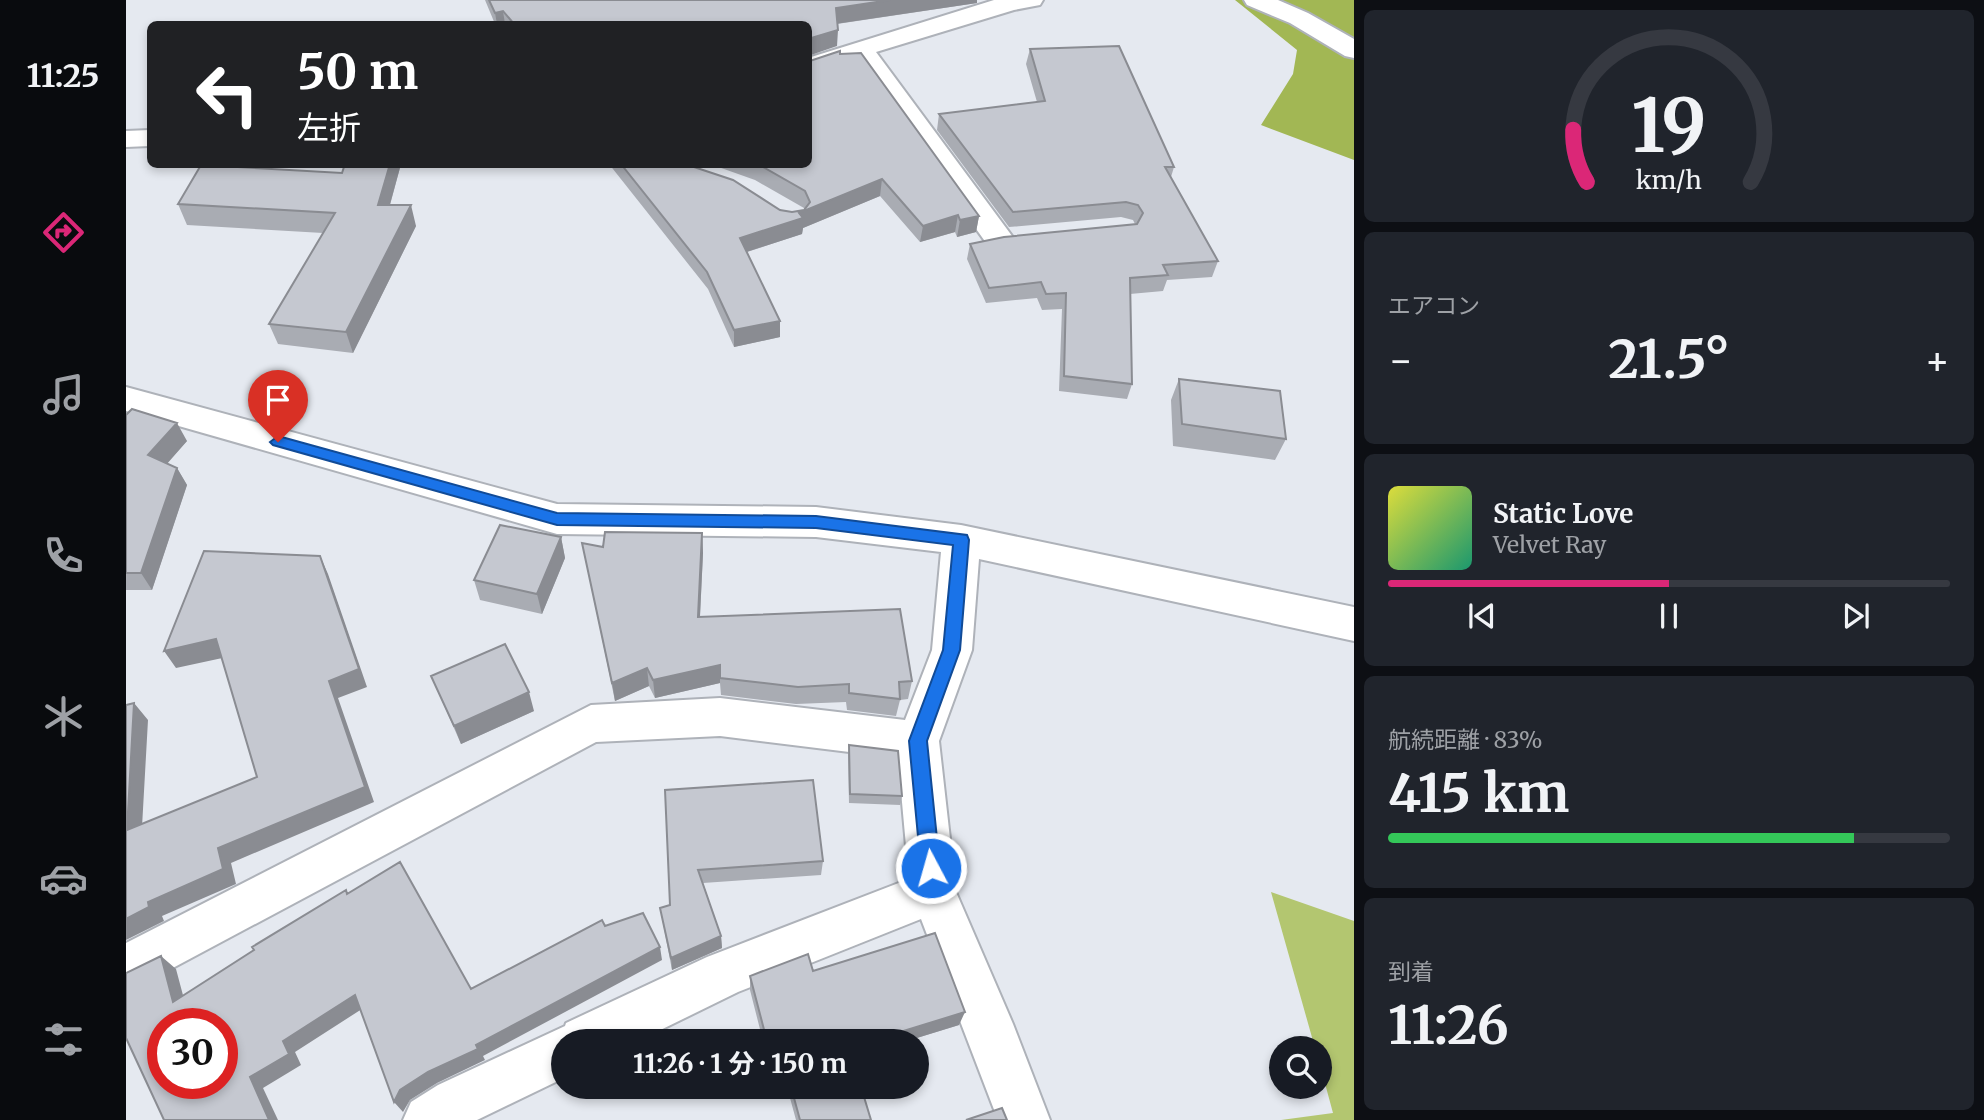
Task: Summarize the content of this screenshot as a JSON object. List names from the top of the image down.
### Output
{
  "page": {
    "tabs": "11:25",
    "turn": ["50 m", "左折"],
    "tile": [
      "エアコン",
      ["航続距離 · 83%", "415 km"],
      ["到着", "11:26"]
    ],
    "heat": ["−", "21.5°", "+"],
    "song": ["Static Love", "Velvet Ray"],
    "limit": "30",
    "trip": "11:26 · 1 分 · 150 m",
    "gauge": ["19", "km/h"]
  }
}
